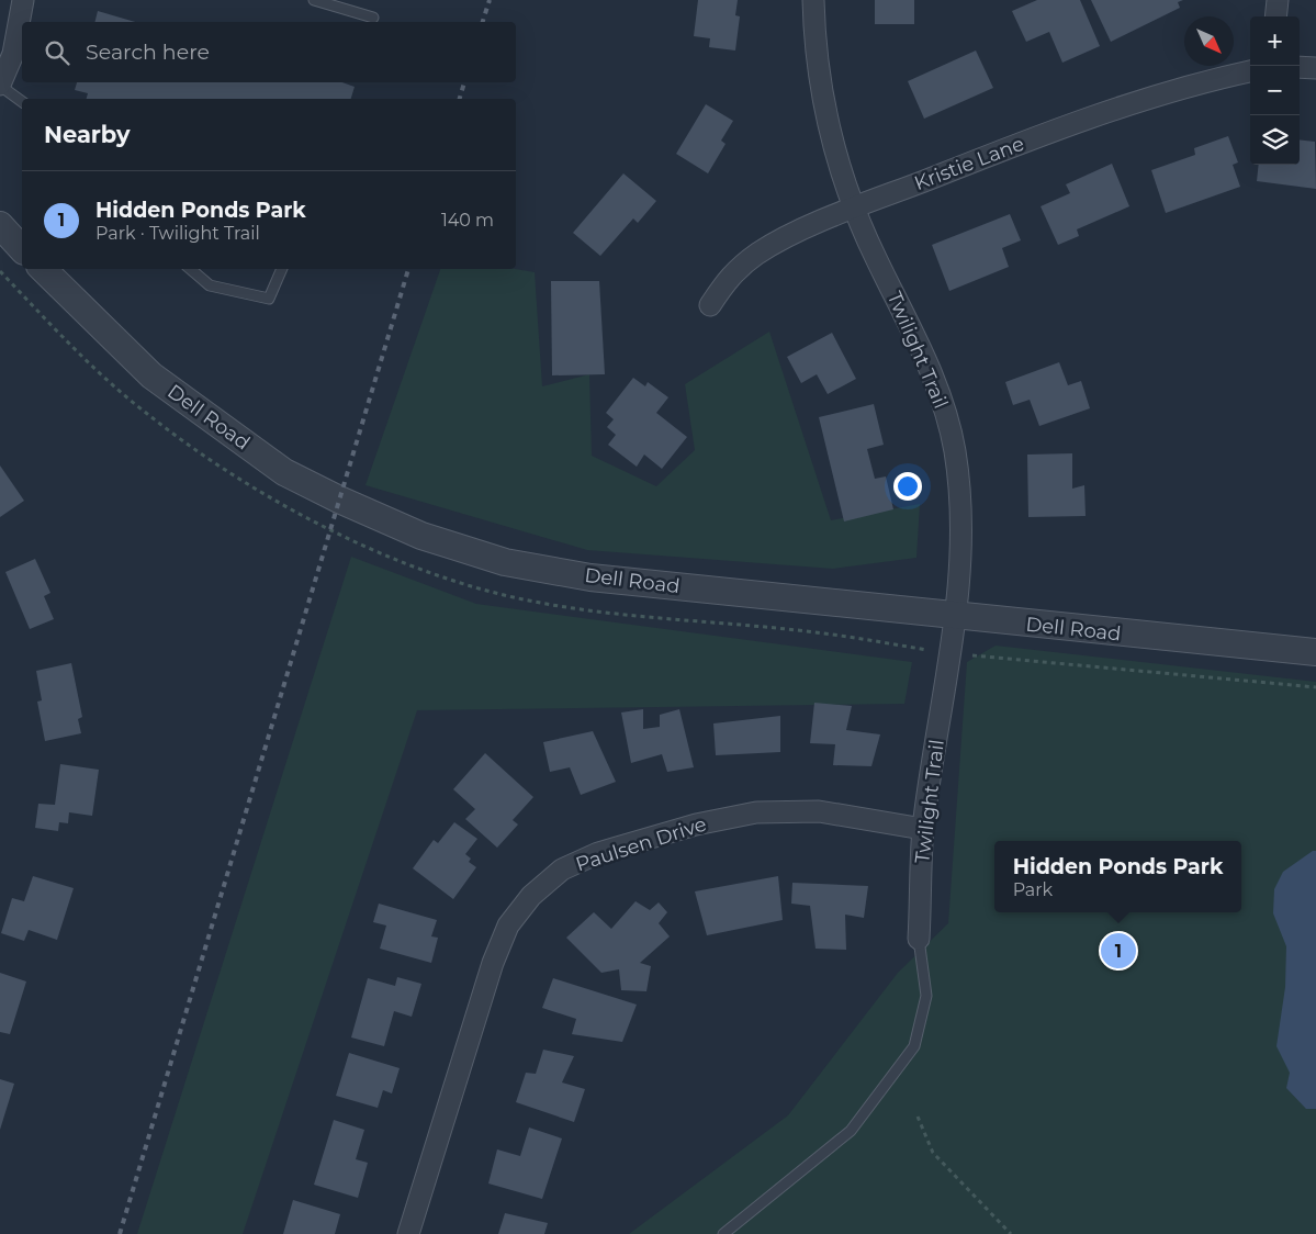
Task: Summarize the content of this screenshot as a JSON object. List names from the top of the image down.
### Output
{
  "streets": {
    "street": [
      "Kristie Lane",
      "Twilight Trail",
      "Dell Road",
      "Paulsen Drive"
    ]
  },
  "crossings": [
    ["Kristie Lane", "Twilight Trail"],
    ["Twilight Trail", "Dell Road"],
    ["Twilight Trail", "Paulsen Drive"]
  ],
  "north": "bottom right",
  "page": {
    "map_buttons": ["+", "−"],
    "search": "Search here",
    "heading": "Nearby",
    "list": [
      {
        "mark": "1",
        "name": "Hidden Ponds Park",
        "note": "Park · Twilight Trail",
        "value": "140 m"
      }
    ],
    "popup": ["Hidden Ponds Park", "Park"],
    "pins": "1"
  }
}
